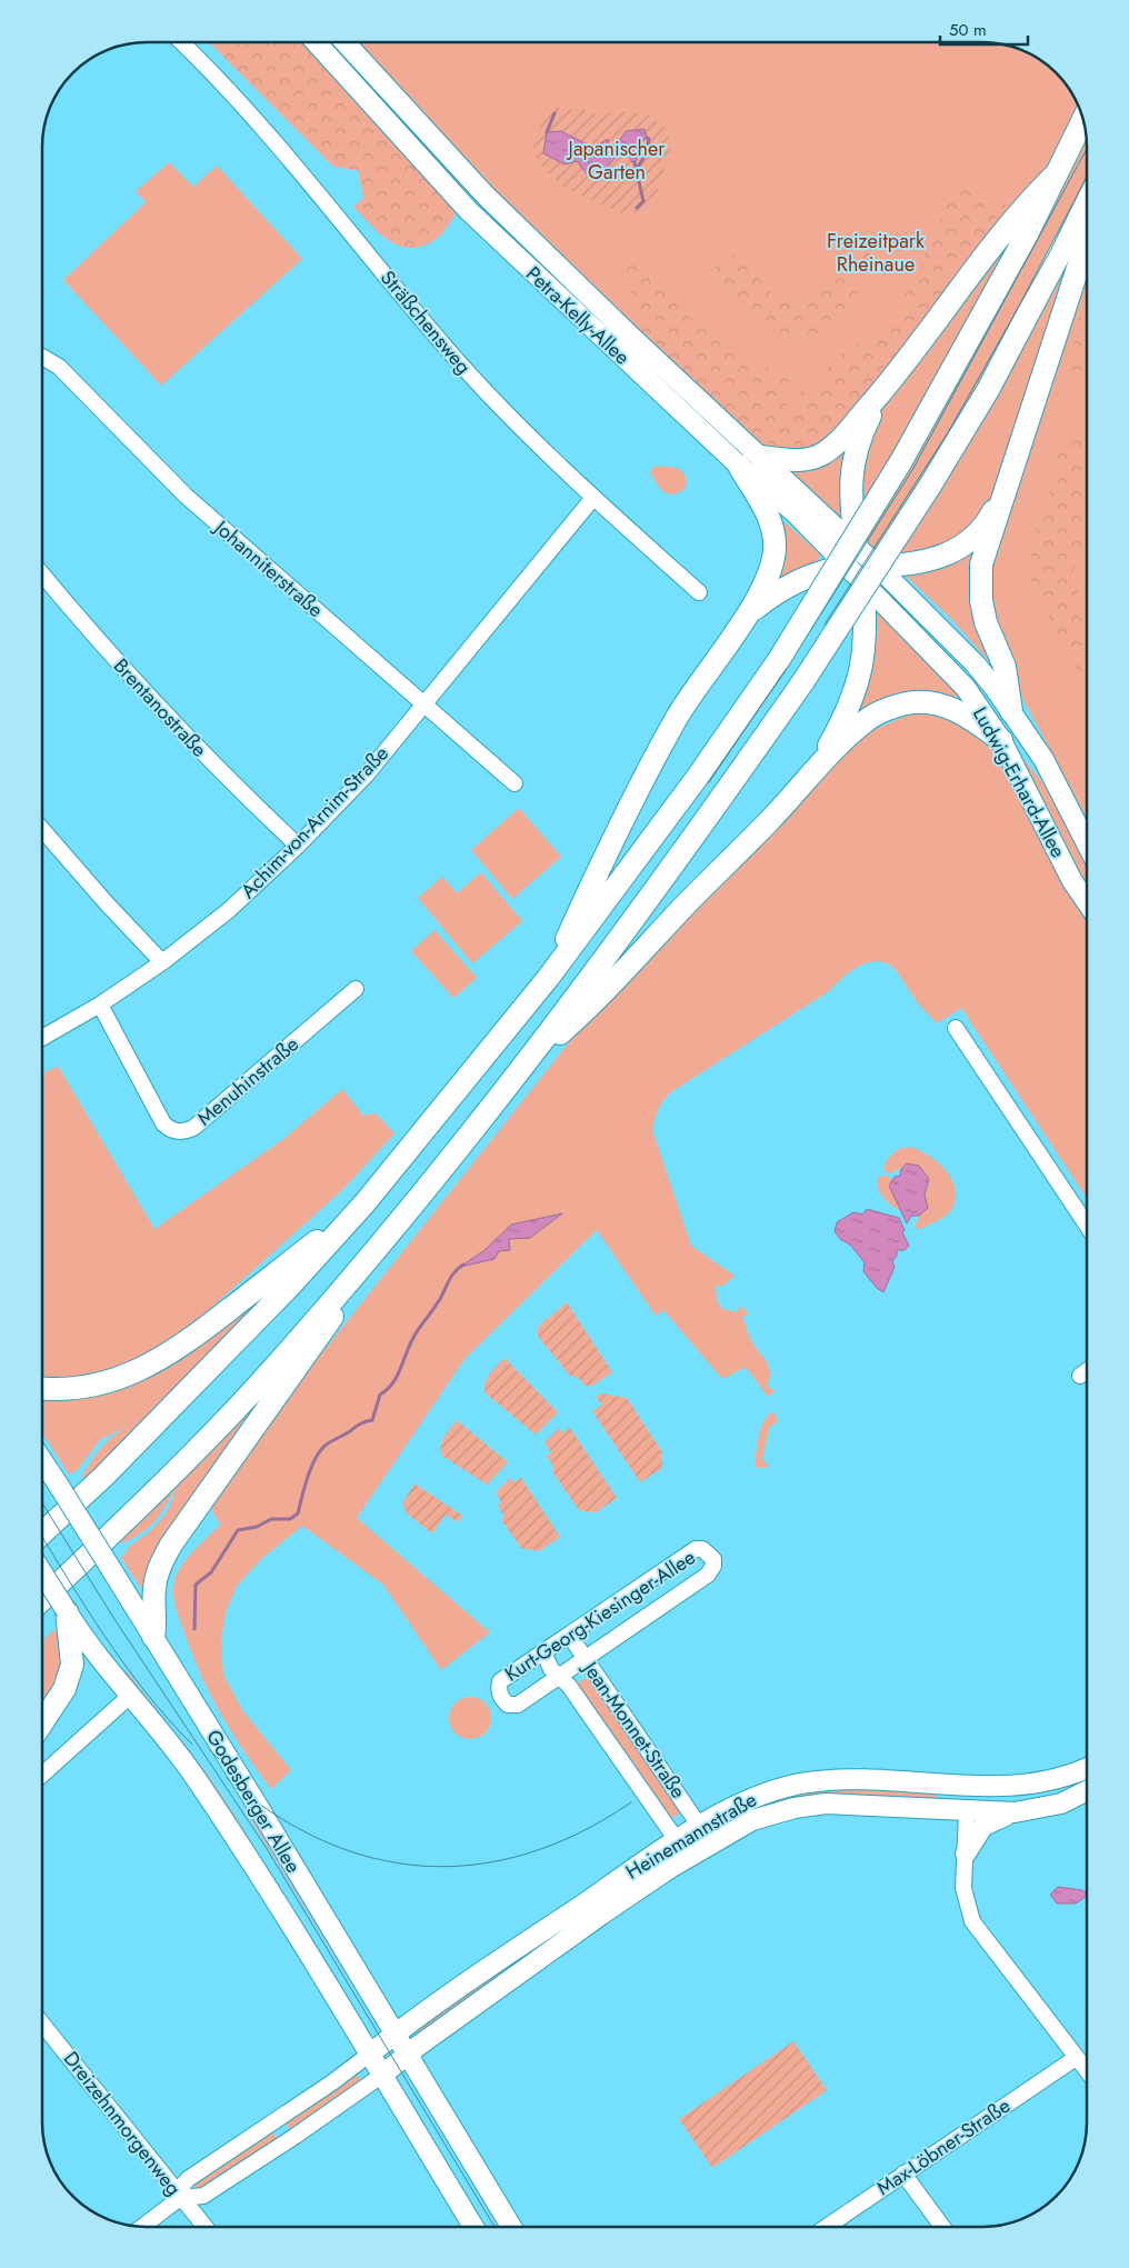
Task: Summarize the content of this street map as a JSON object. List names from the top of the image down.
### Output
{
  "streets": {
    "main road": [
      "Petra-Kelly-Allee",
      "Ludwig-Erhard-Allee",
      "Godesberger Allee",
      "Heinemannstraße"
    ],
    "street": [
      "Sträßchensweg",
      "Johanniterstraße",
      "Brentanostraße",
      "Achim-von-Arnim-Straße",
      "Menuhinstraße",
      "Kurt-Georg-Kiesinger-Allee",
      "Jean-Monnet-Straße",
      "Dreizehnmorgenweg",
      "Max-Löbner-Straße"
    ]
  },
  "crossings": [
    ["Petra-Kelly-Allee", "Ludwig-Erhard-Allee"],
    ["Sträßchensweg", "Achim-von-Arnim-Straße"],
    ["Johanniterstraße", "Achim-von-Arnim-Straße"],
    ["Brentanostraße", "Achim-von-Arnim-Straße"],
    ["Achim-von-Arnim-Straße", "Menuhinstraße"],
    ["Kurt-Georg-Kiesinger-Allee", "Jean-Monnet-Straße"],
    ["Jean-Monnet-Straße", "Heinemannstraße"],
    ["Godesberger Allee", "Heinemannstraße"]
  ],
  "parks": ["Japanischer Garten", "Freizeitpark Rheinaue"],
  "scale_bar": "50 m"
}
